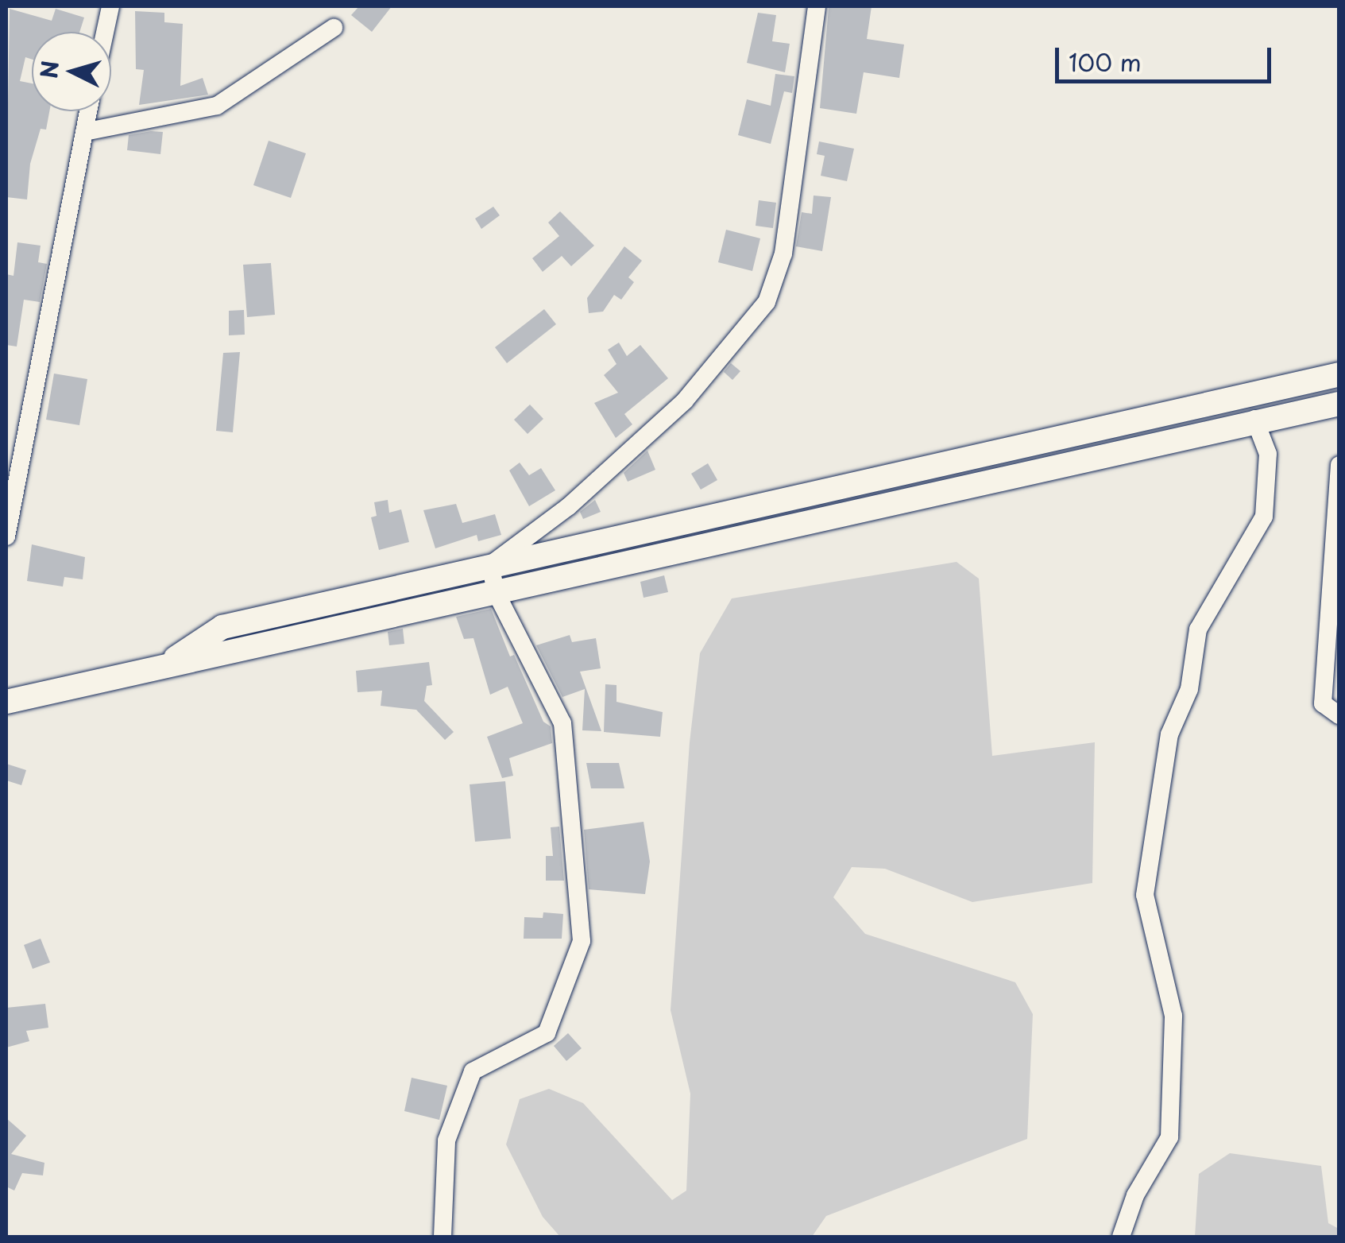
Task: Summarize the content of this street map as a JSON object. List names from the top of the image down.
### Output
{
  "scale_bar": "100 m",
  "north": "left"
}
